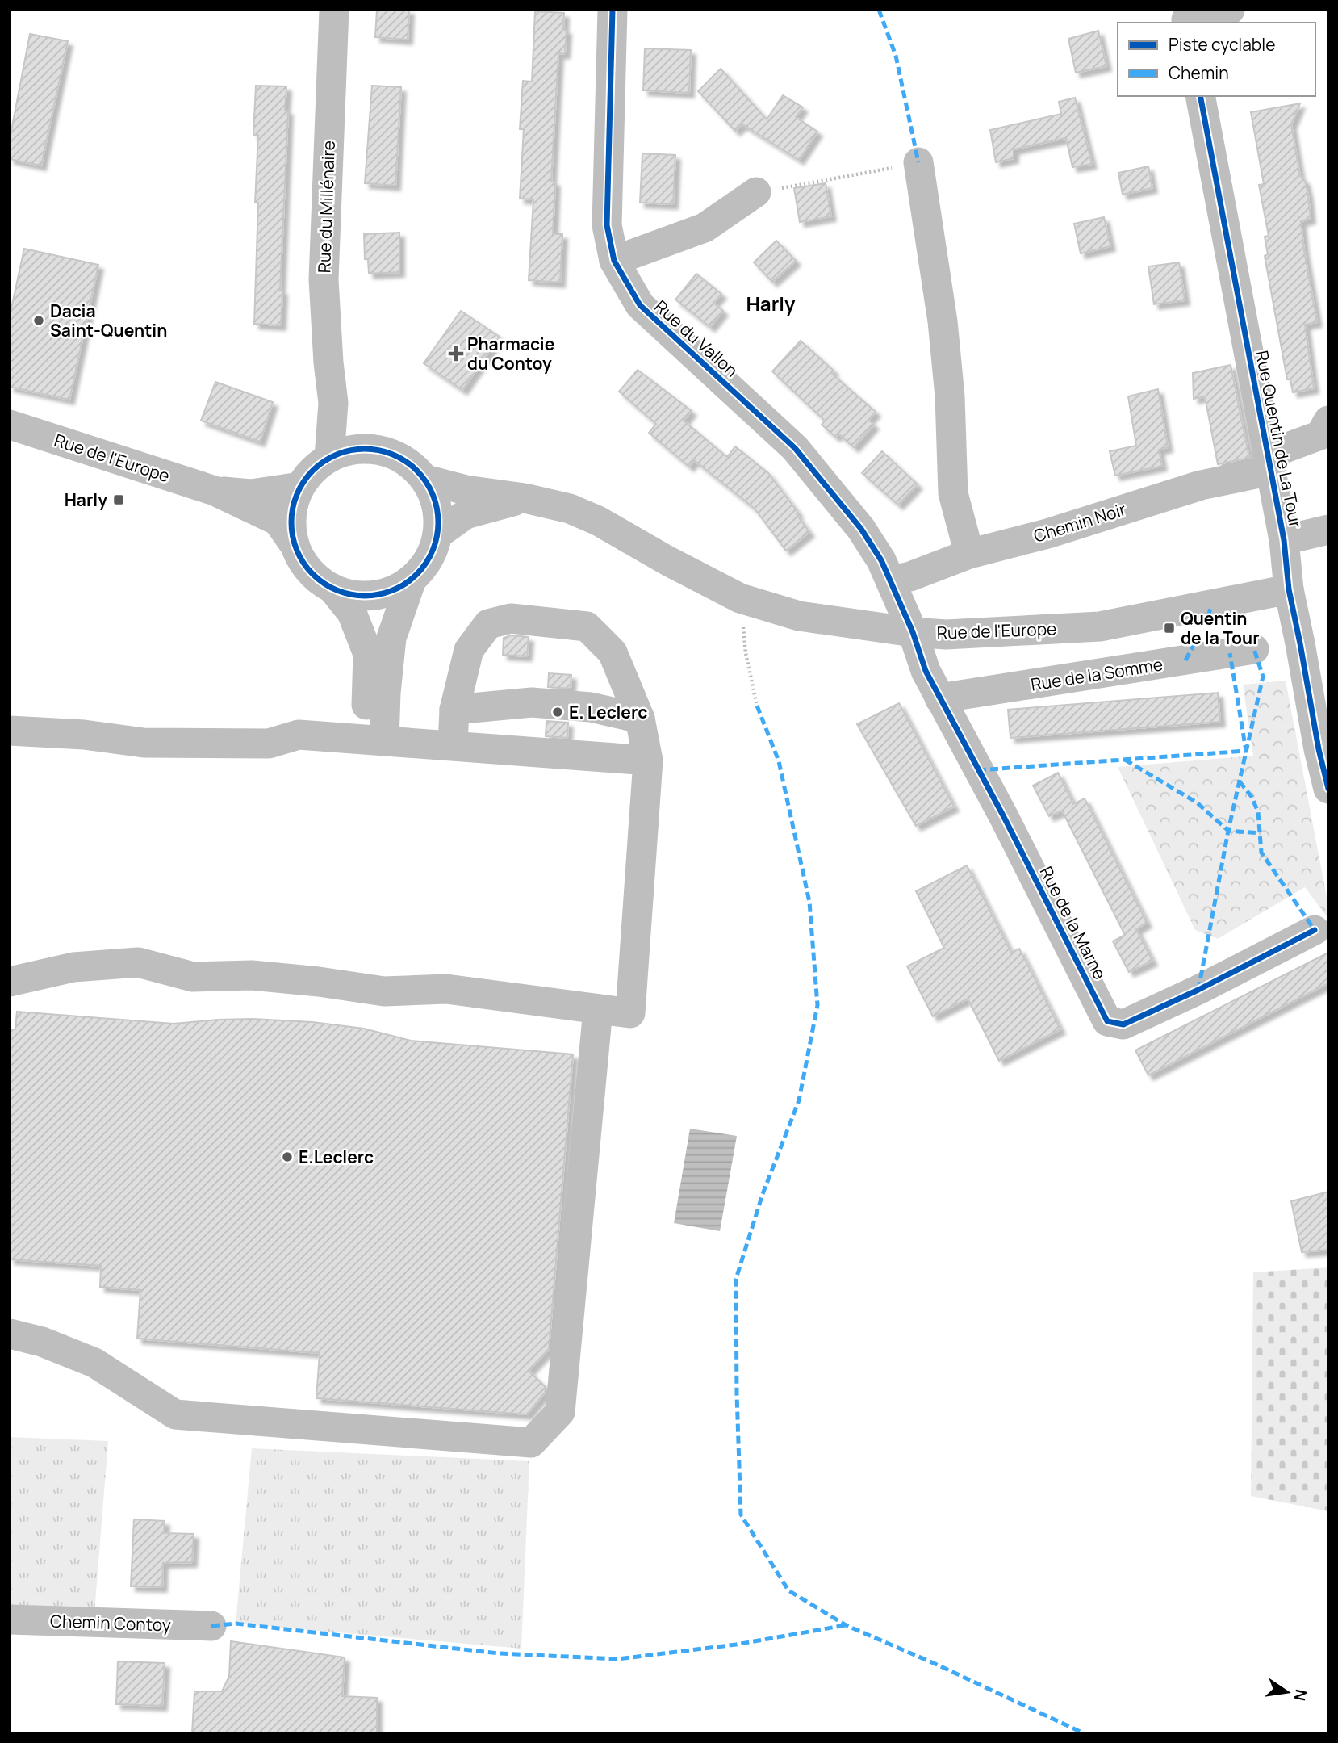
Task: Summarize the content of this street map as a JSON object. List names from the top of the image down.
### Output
{
  "streets": {
    "street": [
      "Rue du Millénaire",
      "Rue du Vallon",
      "Rue Quentin de La Tour",
      "Rue de l'Europe",
      "Chemin Noir",
      "Rue de la Somme",
      "Rue de la Marne",
      "Chemin Contoy"
    ]
  },
  "crossings": [
    ["Rue du Millénaire", "Rue de l'Europe"],
    ["Rue du Vallon", "Rue de l'Europe"],
    ["Rue du Vallon", "Chemin Noir"],
    ["Rue du Vallon", "Rue de la Marne"],
    ["Rue Quentin de La Tour", "Rue de l'Europe"],
    ["Rue Quentin de La Tour", "Chemin Noir"],
    ["Rue de l'Europe", "Rue de la Marne"],
    ["Rue de la Somme", "Rue de la Marne"]
  ],
  "districts": ["Harly"],
  "places": {
    "other": ["Dacia Saint-Quentin", "E. Leclerc", "E.Leclerc"],
    "health": ["Pharmacie du Contoy"],
    "transit": ["Harly", "Quentin de la Tour"]
  },
  "legend": ["Piste cyclable", "Chemin"],
  "north": "right"
}
